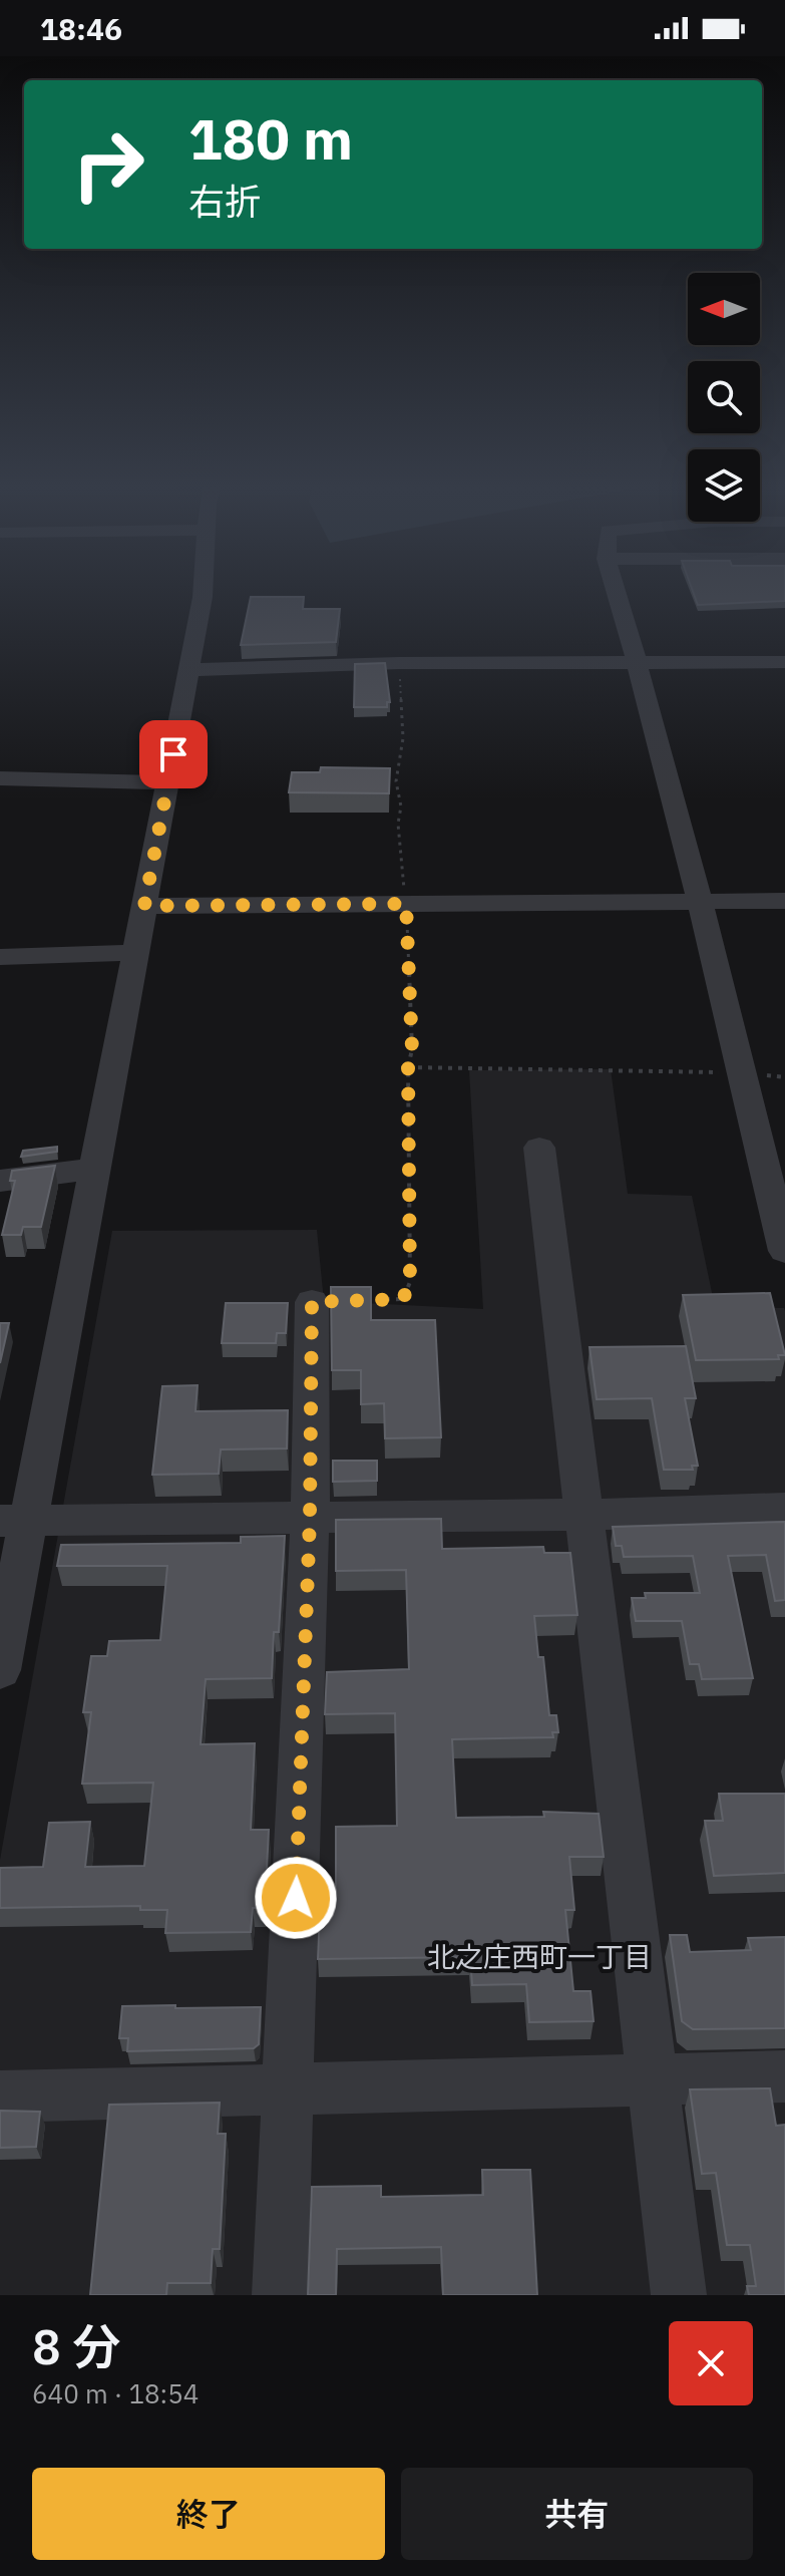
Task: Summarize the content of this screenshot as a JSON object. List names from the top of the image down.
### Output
{
  "districts": ["北之庄西町一丁目"],
  "north": "left",
  "page": {
    "status": "18:46",
    "turn": ["180 m", "右折"],
    "heading": ["8 分", "640 m · 18:54"],
    "buttons": ["終了", "共有"]
  }
}
